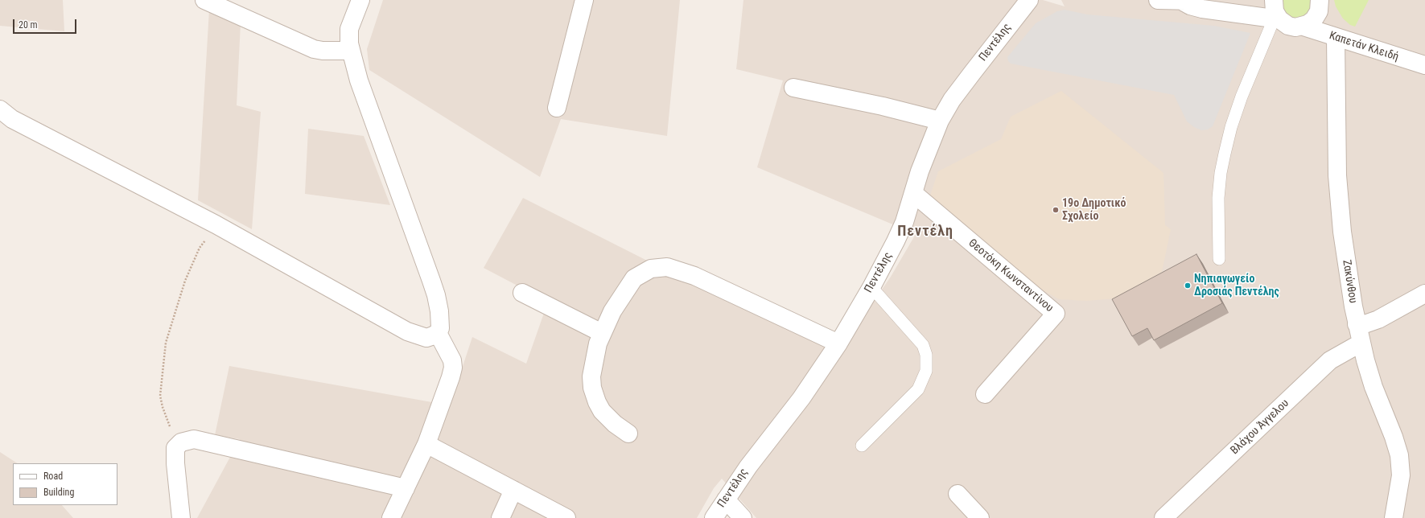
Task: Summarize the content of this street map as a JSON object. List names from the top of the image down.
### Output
{
  "streets": {
    "street": [
      "Πεντέλης",
      "Καπετάν Κλειδή",
      "Θεοτόκη Κωνσταντίνου",
      "Ζακύνθου",
      "Βλάχου Άγγελου"
    ]
  },
  "crossings": [
    ["Πεντέλης", "Θεοτόκη Κωνσταντίνου"],
    ["Καπετάν Κλειδή", "Ζακύνθου"],
    ["Ζακύνθου", "Βλάχου Άγγελου"]
  ],
  "districts": ["Πεντέλη"],
  "places": ["19ο Δημοτικό Σχολείο", "Νηπιαγωγείο Δροσιάς Πεντέλης"],
  "legend": ["Road", "Building"],
  "scale_bar": "20 m"
}
